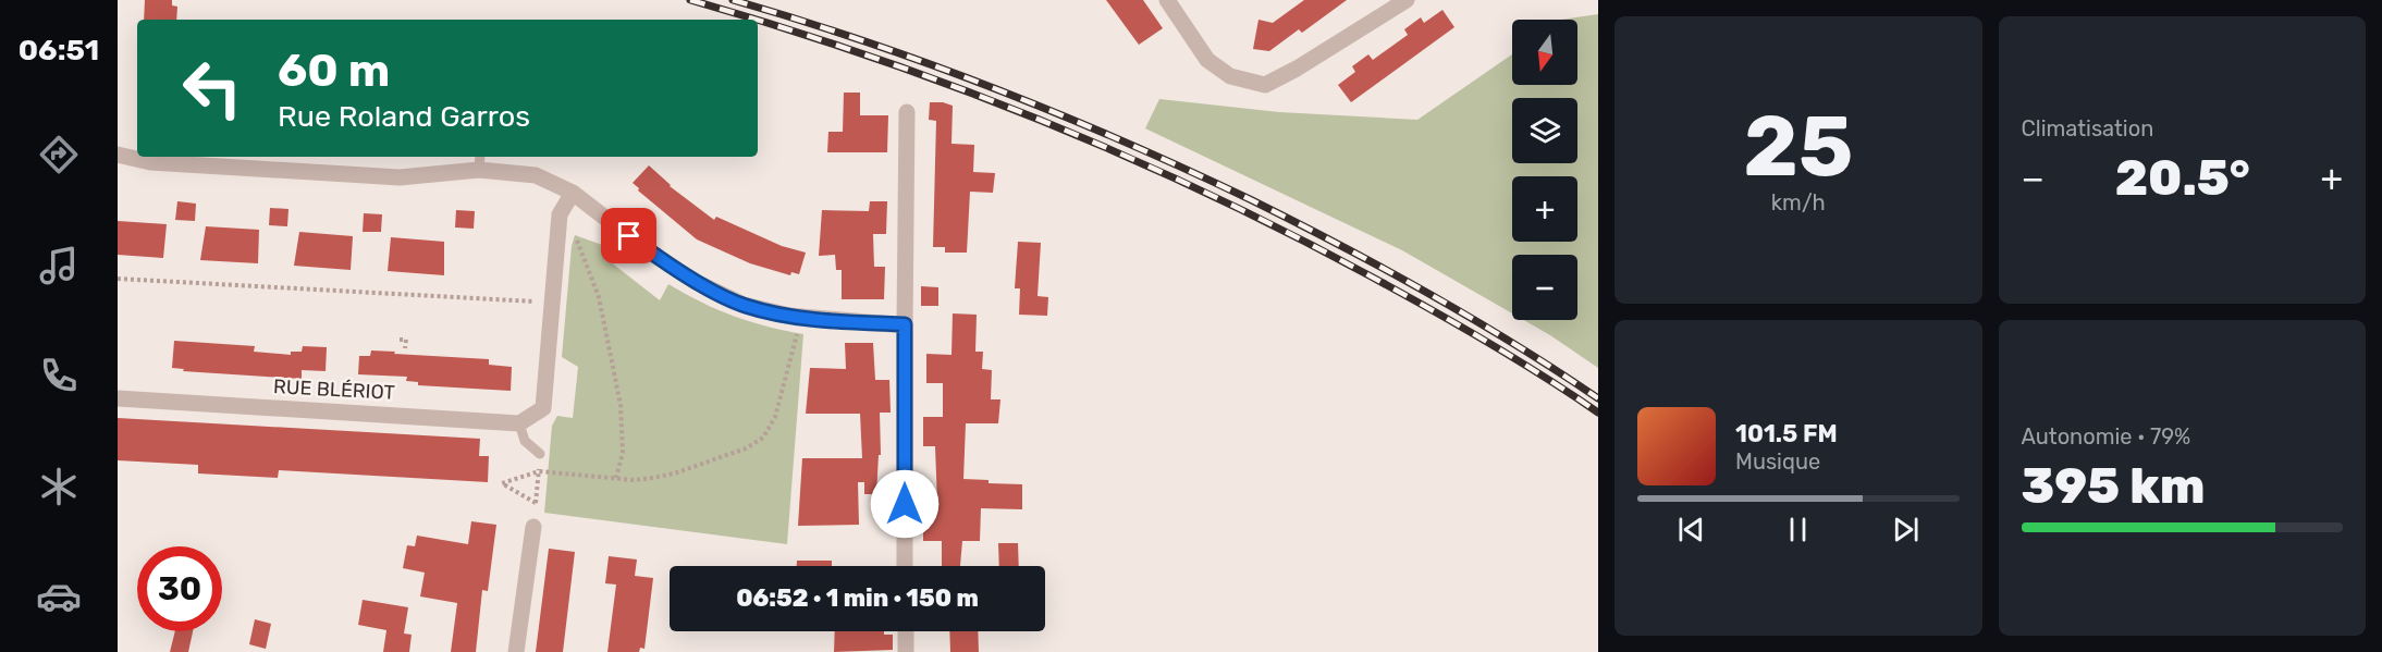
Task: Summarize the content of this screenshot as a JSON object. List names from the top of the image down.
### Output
{
  "streets": {
    "street": ["RUE BLÉRIOT"]
  },
  "north": "bottom",
  "page": {
    "tabs": "06:51",
    "tile": [
      ["25", "km/h"],
      "Climatisation",
      ["Autonomie · 79%", "395 km"]
    ],
    "map_buttons": ["+", "−"],
    "turn": ["60 m", "Rue Roland Garros"],
    "heat": ["−", "20.5°", "+"],
    "song": ["101.5 FM", "Musique"],
    "limit": "30",
    "trip": "06:52 · 1 min · 150 m"
  }
}
